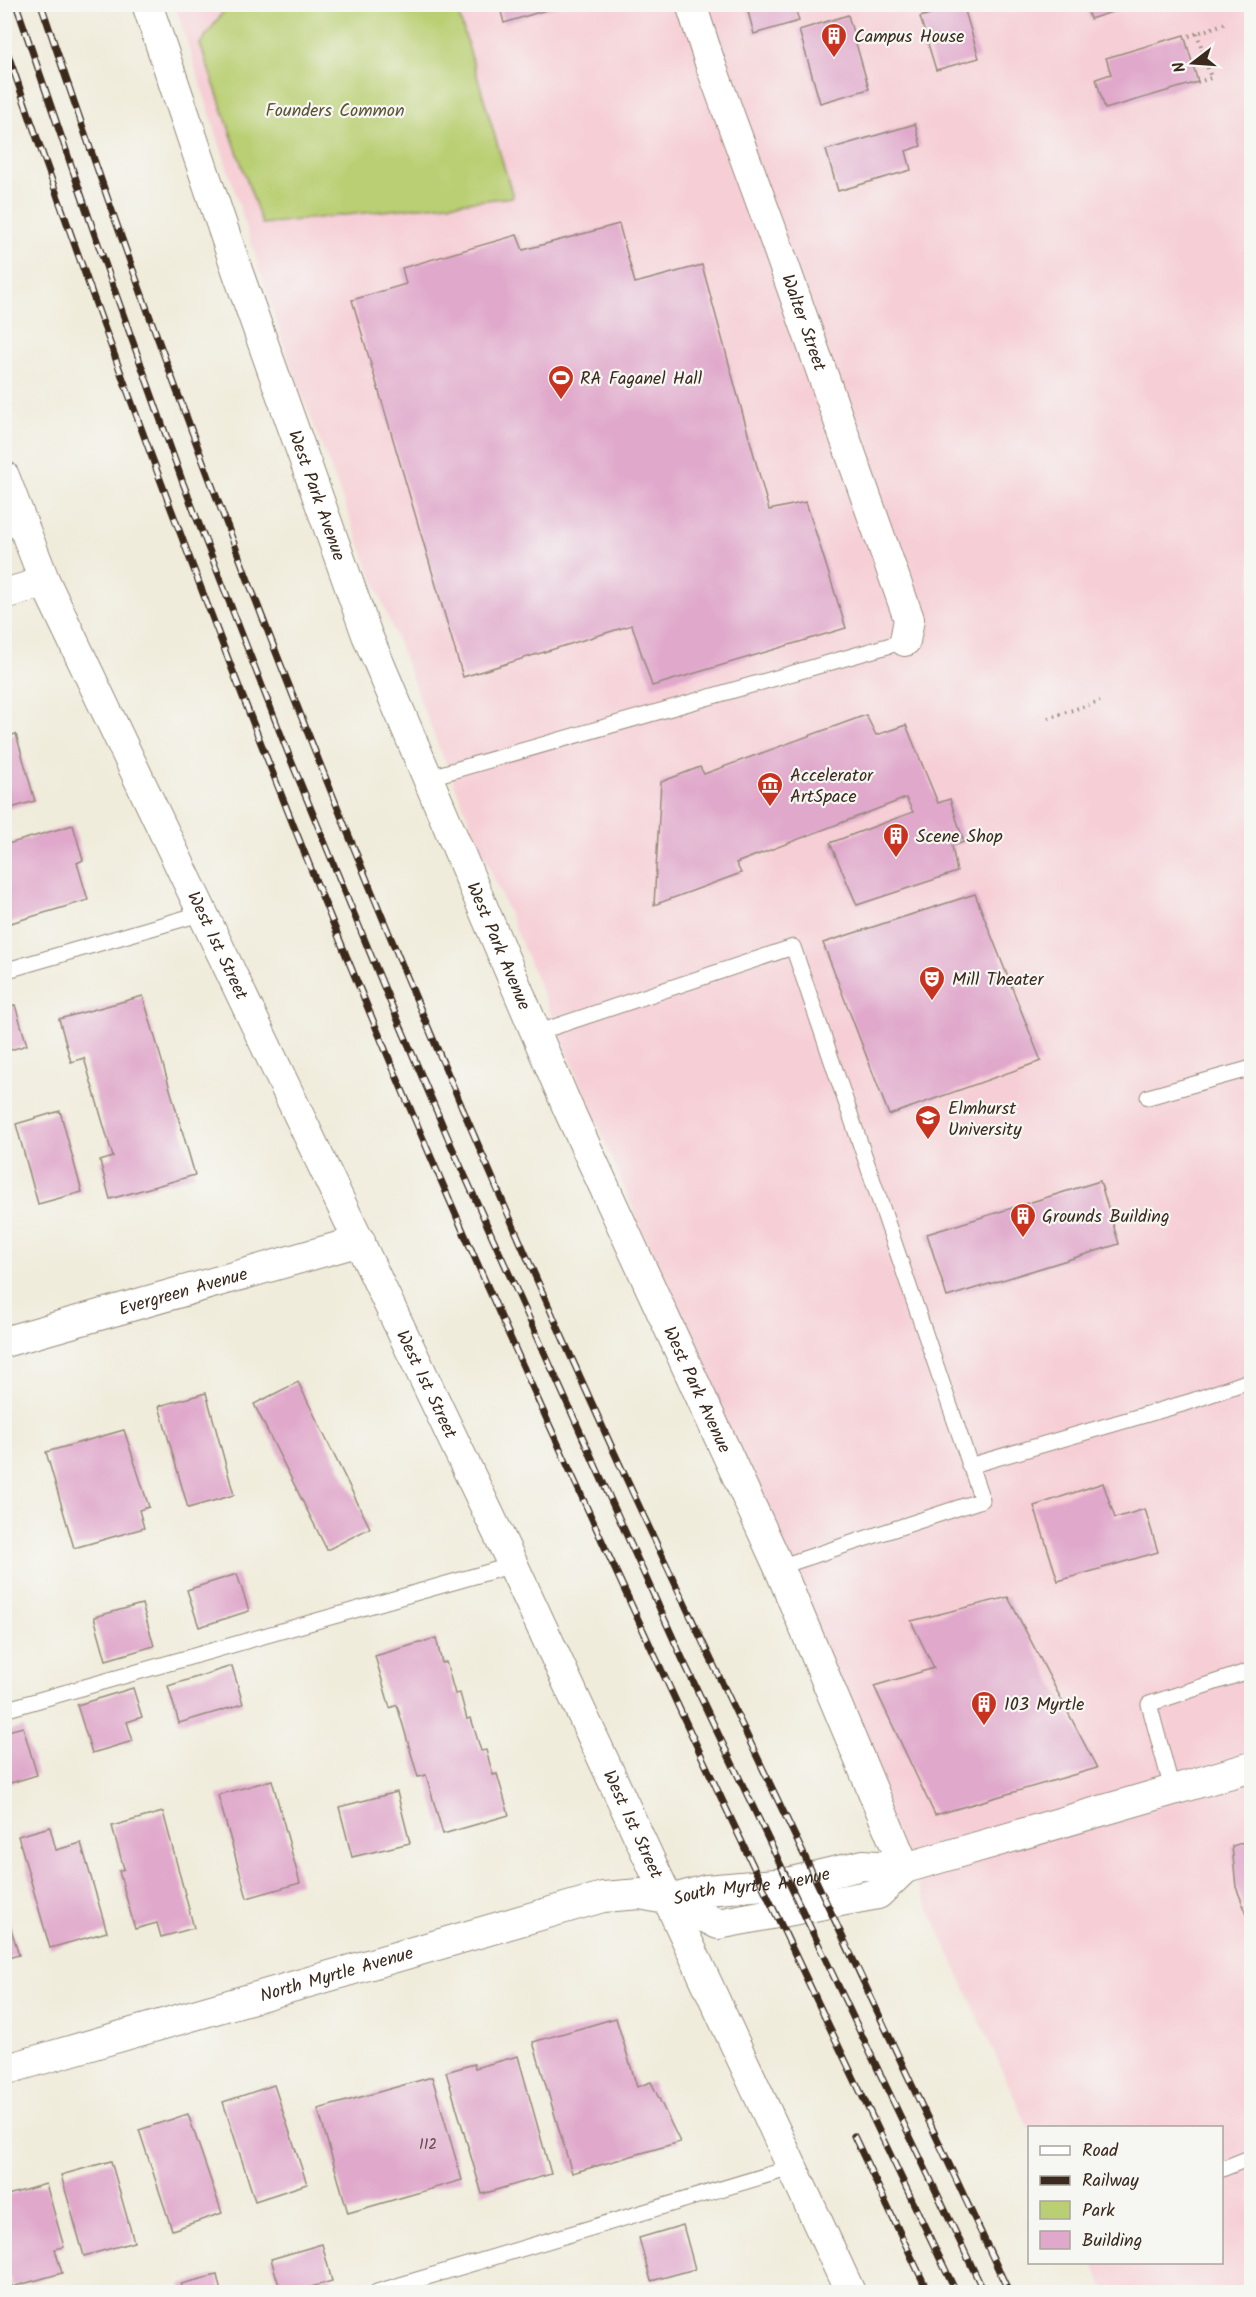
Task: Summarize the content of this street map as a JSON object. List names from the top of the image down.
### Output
{
  "streets": {
    "street": [
      "Walter Street",
      "West Park Avenue",
      "West 1st Street",
      "Evergreen Avenue",
      "South Myrtle Avenue",
      "North Myrtle Avenue"
    ]
  },
  "crossings": [
    ["West Park Avenue", "South Myrtle Avenue"],
    ["West 1st Street", "Evergreen Avenue"],
    ["West 1st Street", "South Myrtle Avenue"],
    ["West 1st Street", "North Myrtle Avenue"],
    ["South Myrtle Avenue", "North Myrtle Avenue"]
  ],
  "parks": ["Founders Common"],
  "places": {
    "building": [
      "Campus House",
      "Scene Shop",
      "Grounds Building",
      "103 Myrtle"
    ],
    "sports": ["RA Faganel Hall"],
    "museum": ["Accelerator ArtSpace"],
    "theatre": ["Mill Theater"],
    "school or university": ["Elmhurst University"]
  },
  "house_numbers": ["112"],
  "legend": [
    "Road",
    "Railway",
    "Park",
    "Building"
  ],
  "north": "left"
}
